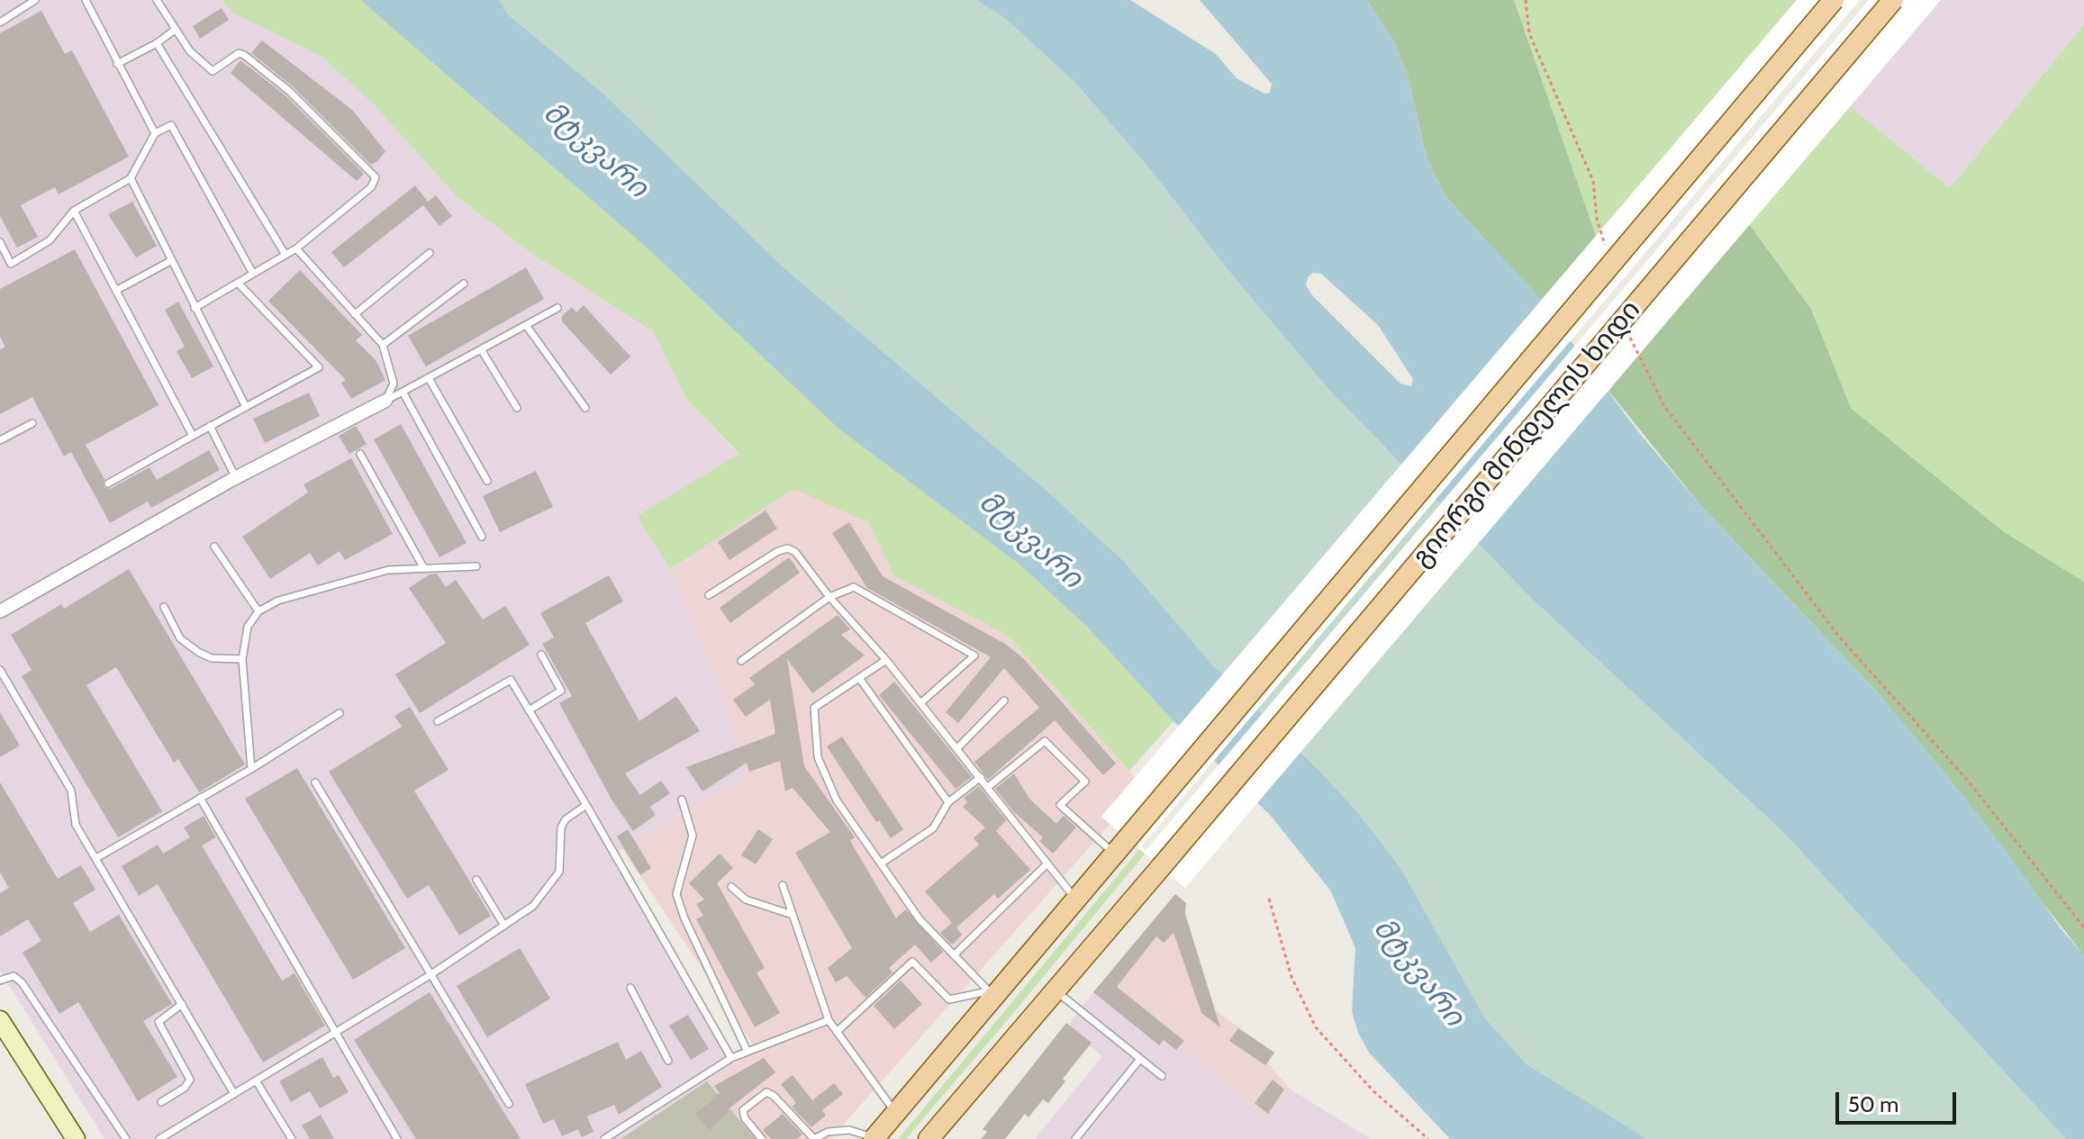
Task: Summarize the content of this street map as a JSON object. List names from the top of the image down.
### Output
{
  "streets": {
    "main road": ["გიორგი მინდელის ხიდი"]
  },
  "water": ["მტკვარი"],
  "scale_bar": "50 m"
}
